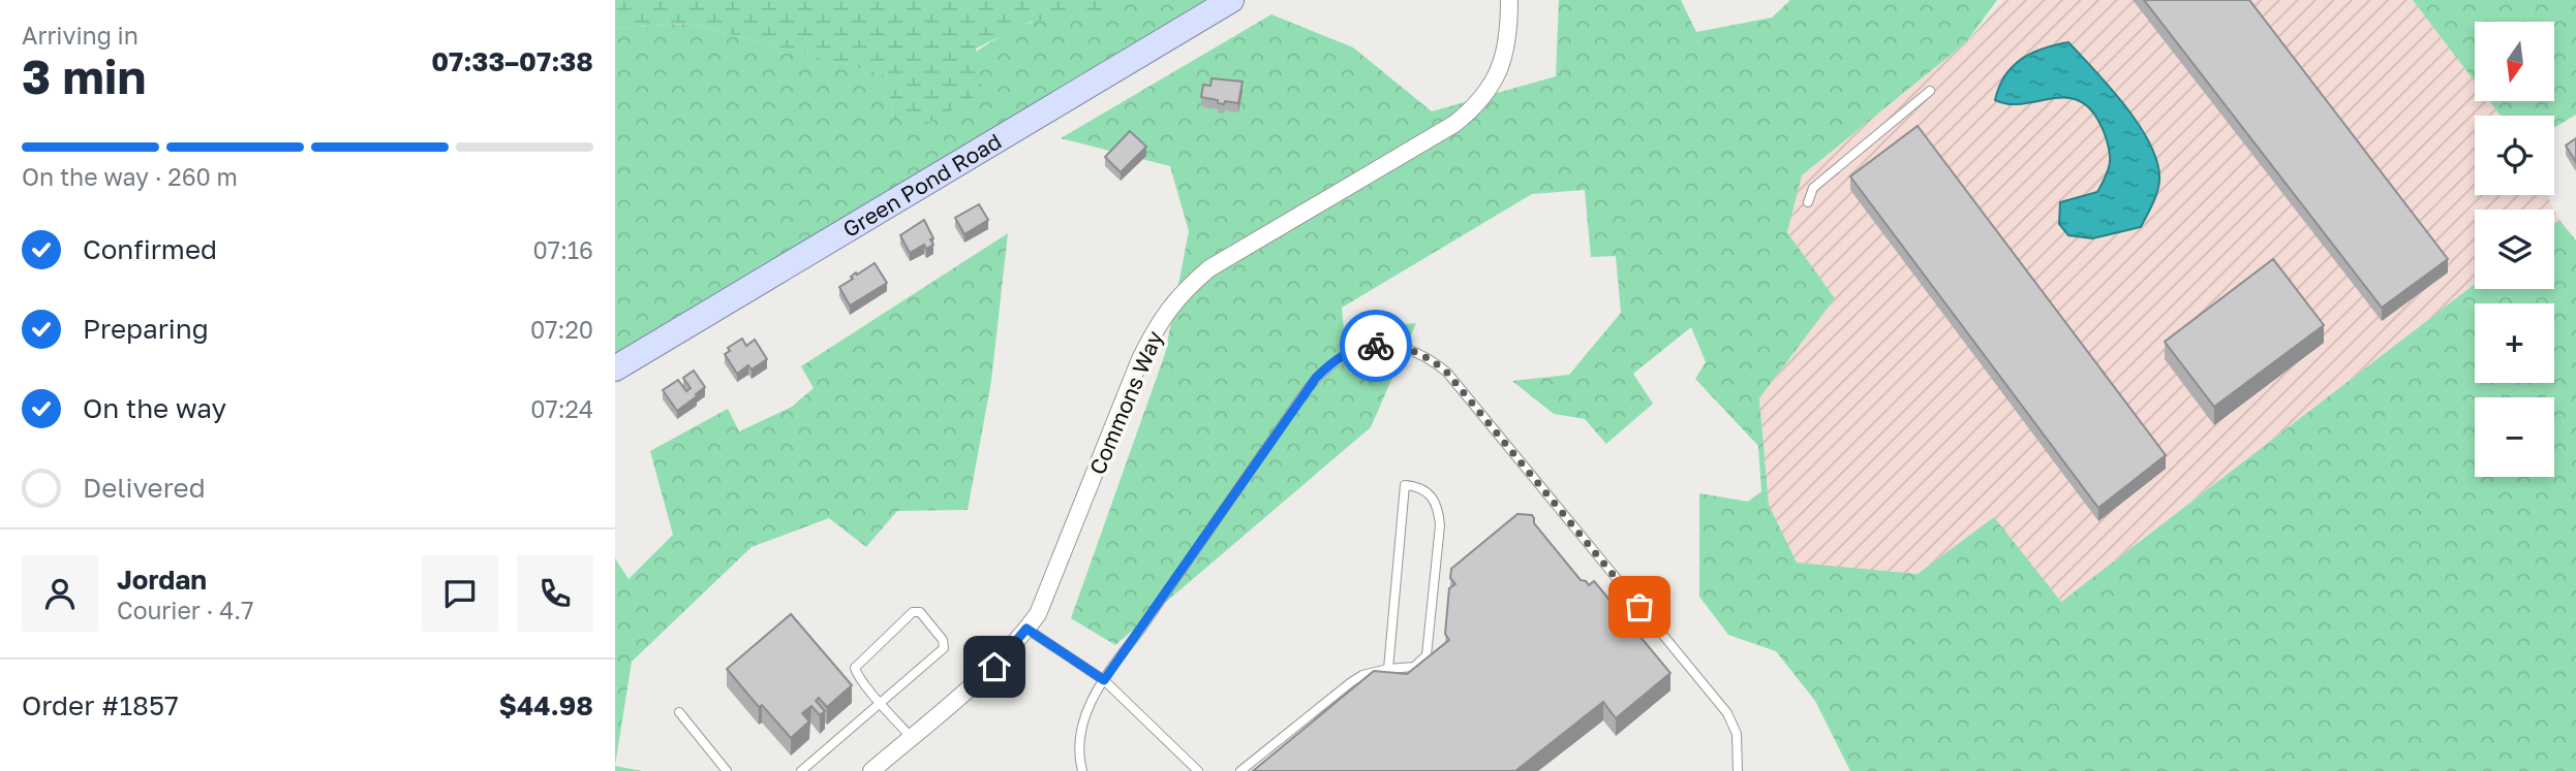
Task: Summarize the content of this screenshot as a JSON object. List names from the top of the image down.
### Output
{
  "streets": {
    "main road": ["Green Pond Road"],
    "street": ["Commons Way"]
  },
  "north": "bottom",
  "page": {
    "heading": ["3 min", "Arriving in", "07:33–07:38"],
    "panel": [
      "Jordan",
      "Courier · 4.7",
      "Order #1857",
      "$44.98"
    ],
    "map_buttons": ["+", "−"],
    "bar": "On the way · 260 m",
    "list": [
      ["Confirmed", "07:16"],
      ["Preparing", "07:20"],
      ["On the way", "07:24"],
      "Delivered"
    ]
  }
}
